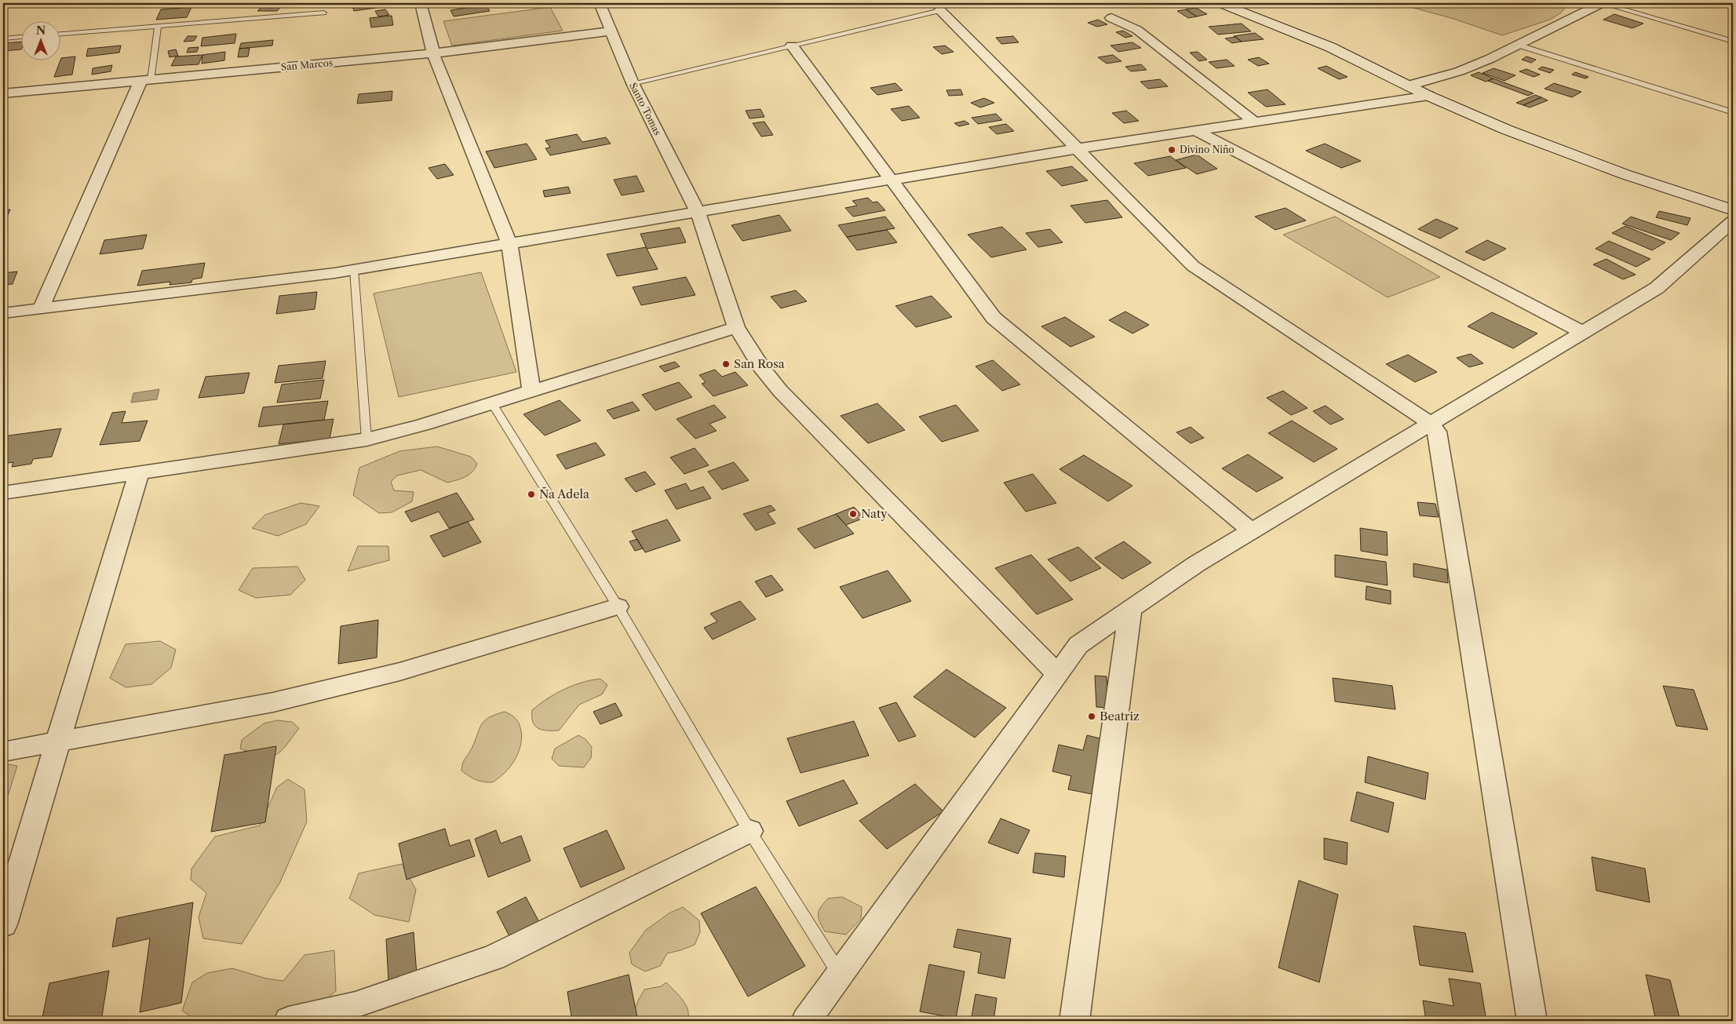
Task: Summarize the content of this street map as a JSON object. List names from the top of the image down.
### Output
{
  "streets": {
    "street": ["San Marcos", "Santo Tomas"]
  },
  "crossings": [
    ["San Marcos", "Santo Tomas"]
  ],
  "places": [
    "Divino Niño",
    "San Rosa",
    "Ña Adela",
    "Naty",
    "Beatriz"
  ],
  "north": "top"
}
